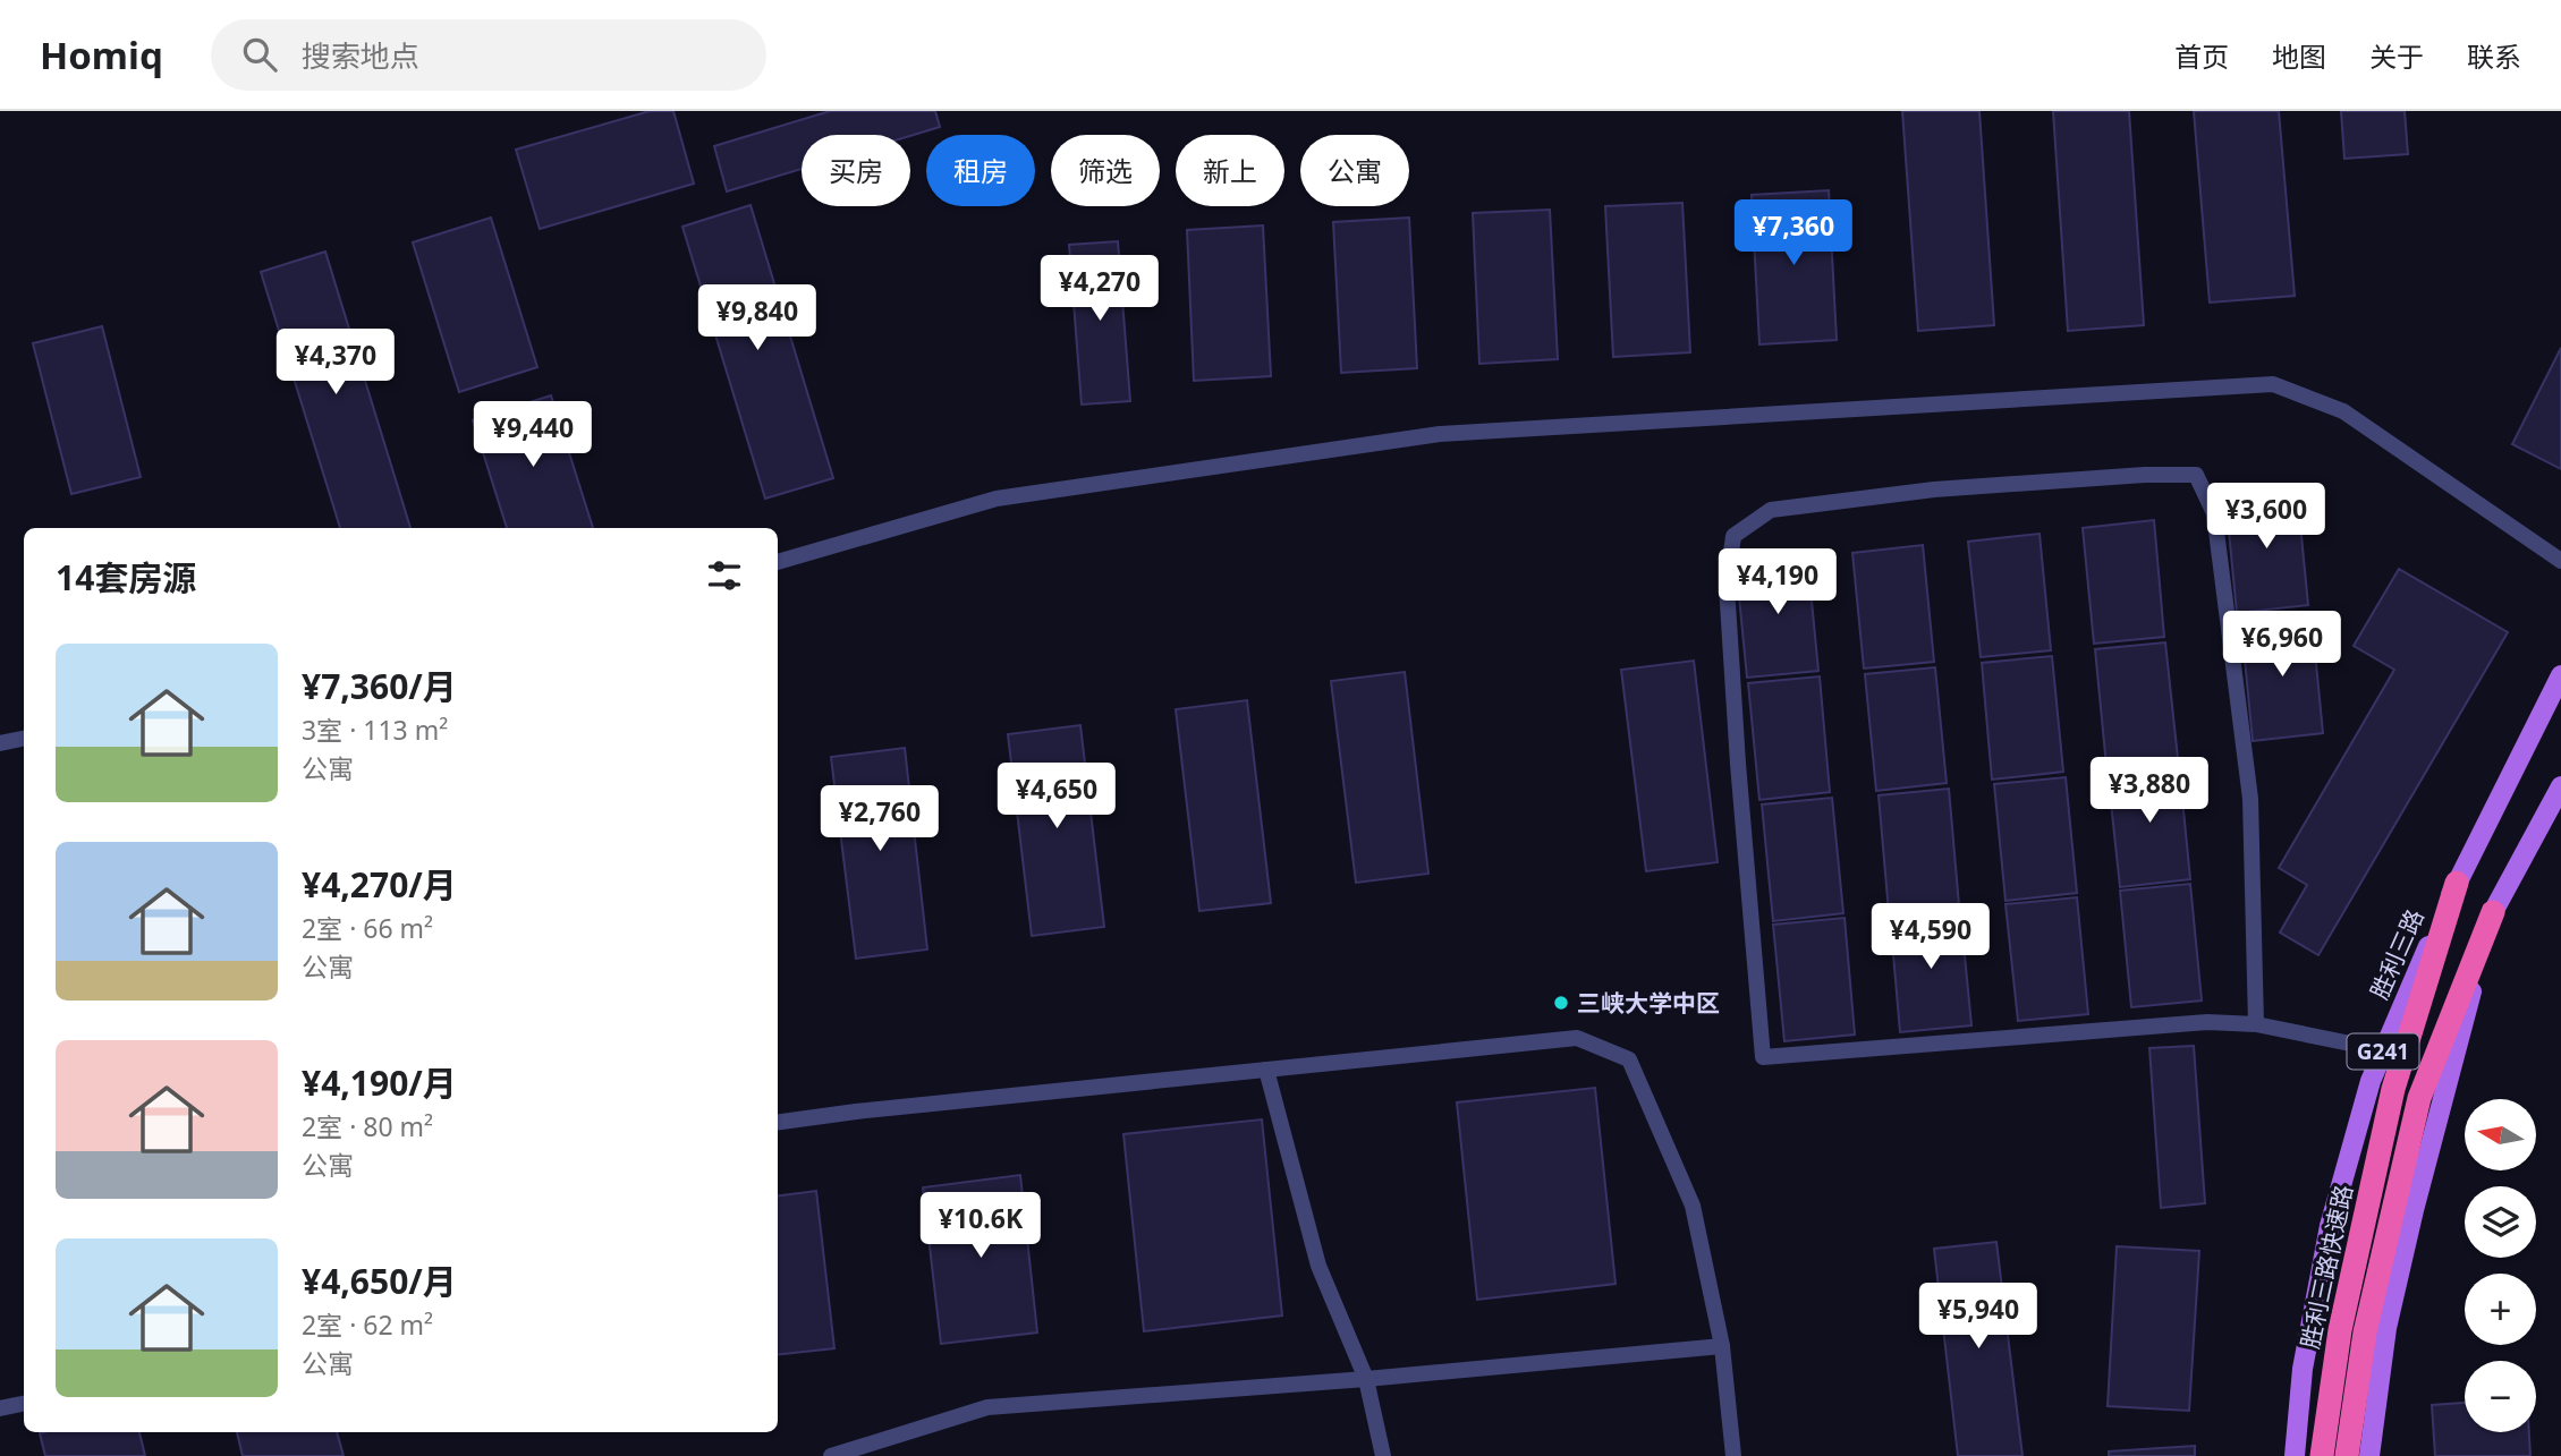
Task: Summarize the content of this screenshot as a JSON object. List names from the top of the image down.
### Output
{
  "streets": {
    "highway": ["G241", "胜利三路快速路"],
    "main road": ["胜利三路"]
  },
  "crossings": [
    ["胜利三路", "胜利三路快速路"]
  ],
  "places": ["三峡大学中区"],
  "north": "left",
  "page": {
    "header": "Homiq",
    "search": "搜索地点",
    "nav": [
      "首页",
      "地图",
      "关于",
      "联系"
    ],
    "chip": [
      "买房",
      "租房",
      "筛选",
      "新上",
      "公寓"
    ],
    "price": [
      "¥7,360",
      "¥4,270",
      "¥9,840",
      "¥4,370",
      "¥9,440",
      "¥3,600",
      "¥4,190",
      "¥6,960",
      "¥3,880",
      "¥4,650",
      "¥2,760",
      "¥4,590",
      "¥10.6K",
      "¥5,940"
    ],
    "heading": "14套房源",
    "list": [
      {
        "name": "¥7,360/月",
        "note": "3室 · 113 m² · 公寓"
      },
      {
        "name": "¥4,270/月",
        "note": "2室 · 66 m² · 公寓"
      },
      {
        "name": "¥4,190/月",
        "note": "2室 · 80 m² · 公寓"
      },
      {
        "name": "¥4,650/月",
        "note": "2室 · 62 m² · 公寓"
      }
    ],
    "map_buttons": ["+", "−"]
  }
}
